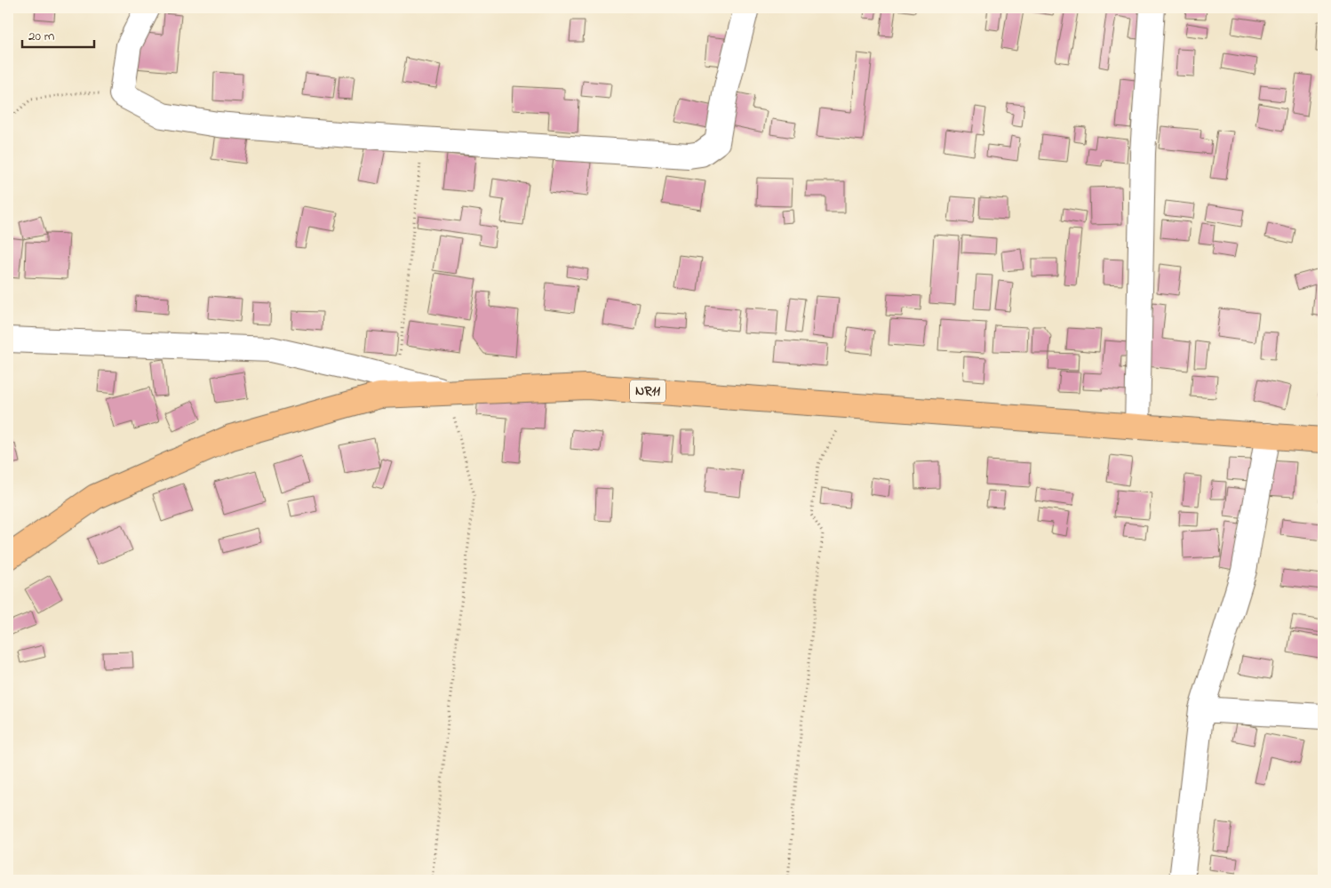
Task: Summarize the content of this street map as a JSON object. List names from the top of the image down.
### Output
{
  "streets": {
    "highway": ["NR11"]
  },
  "scale_bar": "20 m"
}
